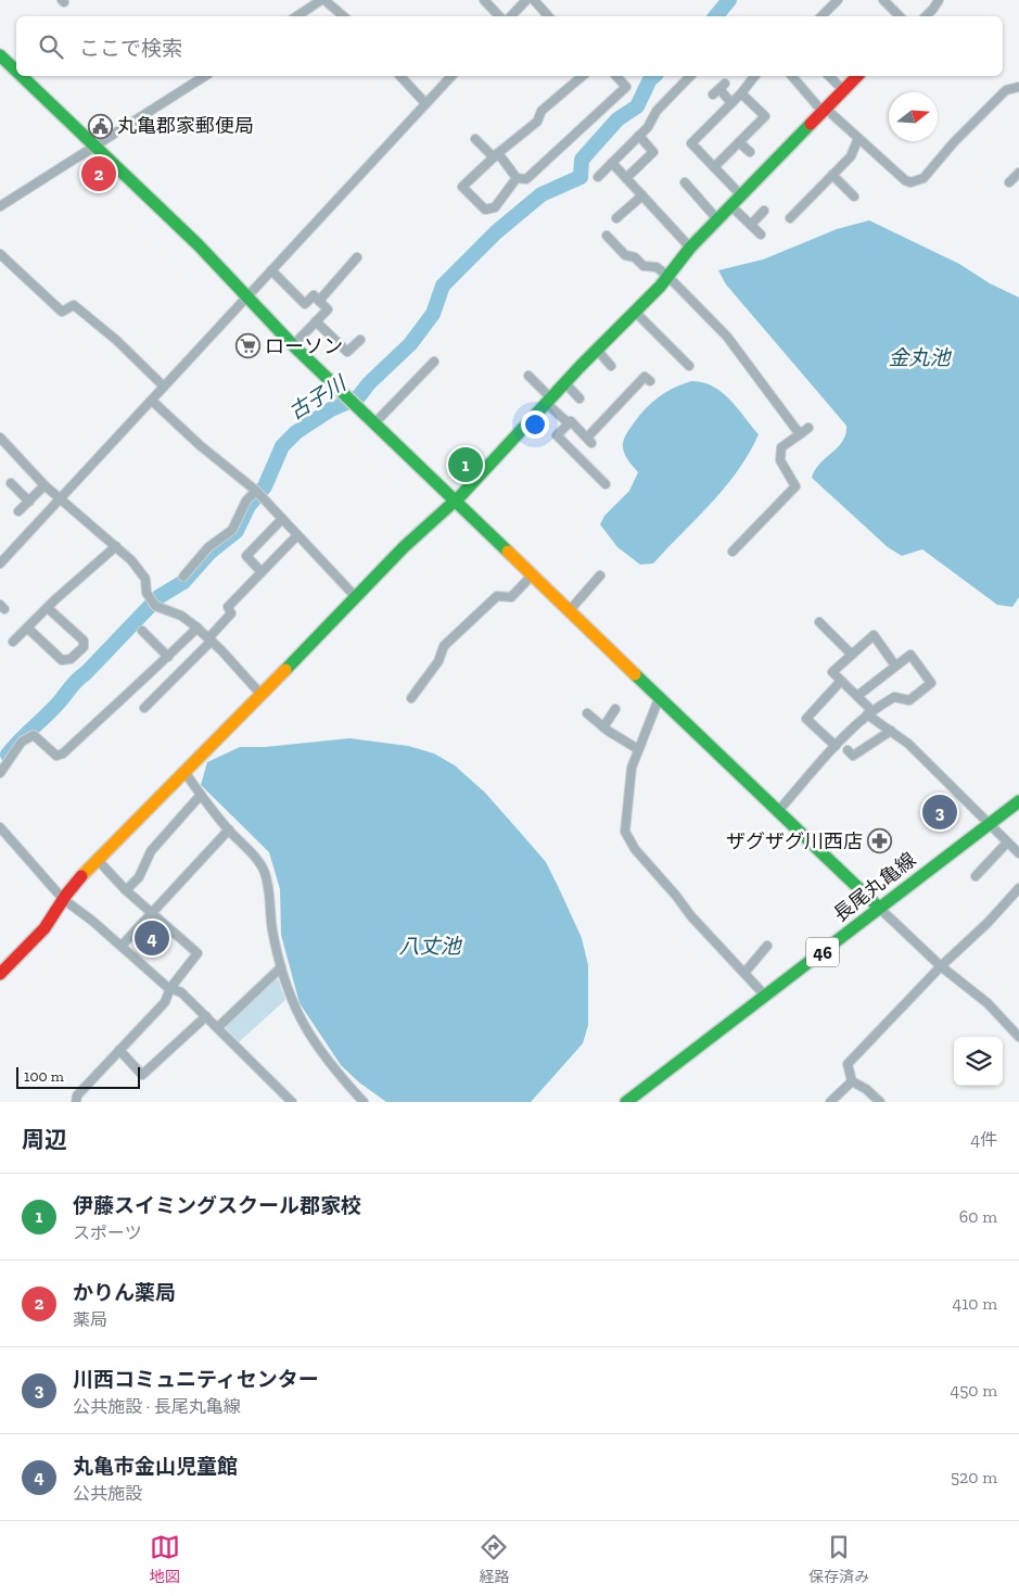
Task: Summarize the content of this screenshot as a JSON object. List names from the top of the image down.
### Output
{
  "streets": {
    "street": ["長尾丸亀線", "46"]
  },
  "water": ["金丸池", "古子川", "八丈池"],
  "places": {
    "public building": ["丸亀郡家郵便局"],
    "supermarket": ["ローソン"],
    "pharmacy": ["ザグザグ川西店"]
  },
  "scale_bar": "100 m",
  "north": "right",
  "page": {
    "search": "ここで検索",
    "pins": [
      "2",
      "1",
      "3",
      "4"
    ],
    "scale": "100 m",
    "heading": ["周辺", "4件"],
    "list": [
      {
        "mark": "1",
        "name": "伊藤スイミングスクール郡家校",
        "note": "スポーツ",
        "value": "60 m"
      },
      {
        "mark": "2",
        "name": "かりん薬局",
        "note": "薬局",
        "value": "410 m"
      },
      {
        "mark": "3",
        "name": "川西コミュニティセンター",
        "note": "公共施設 · 長尾丸亀線",
        "value": "450 m"
      },
      {
        "mark": "4",
        "name": "丸亀市金山児童館",
        "note": "公共施設",
        "value": "520 m"
      }
    ],
    "nav": ["地図", "経路", "保存済み"]
  }
}
